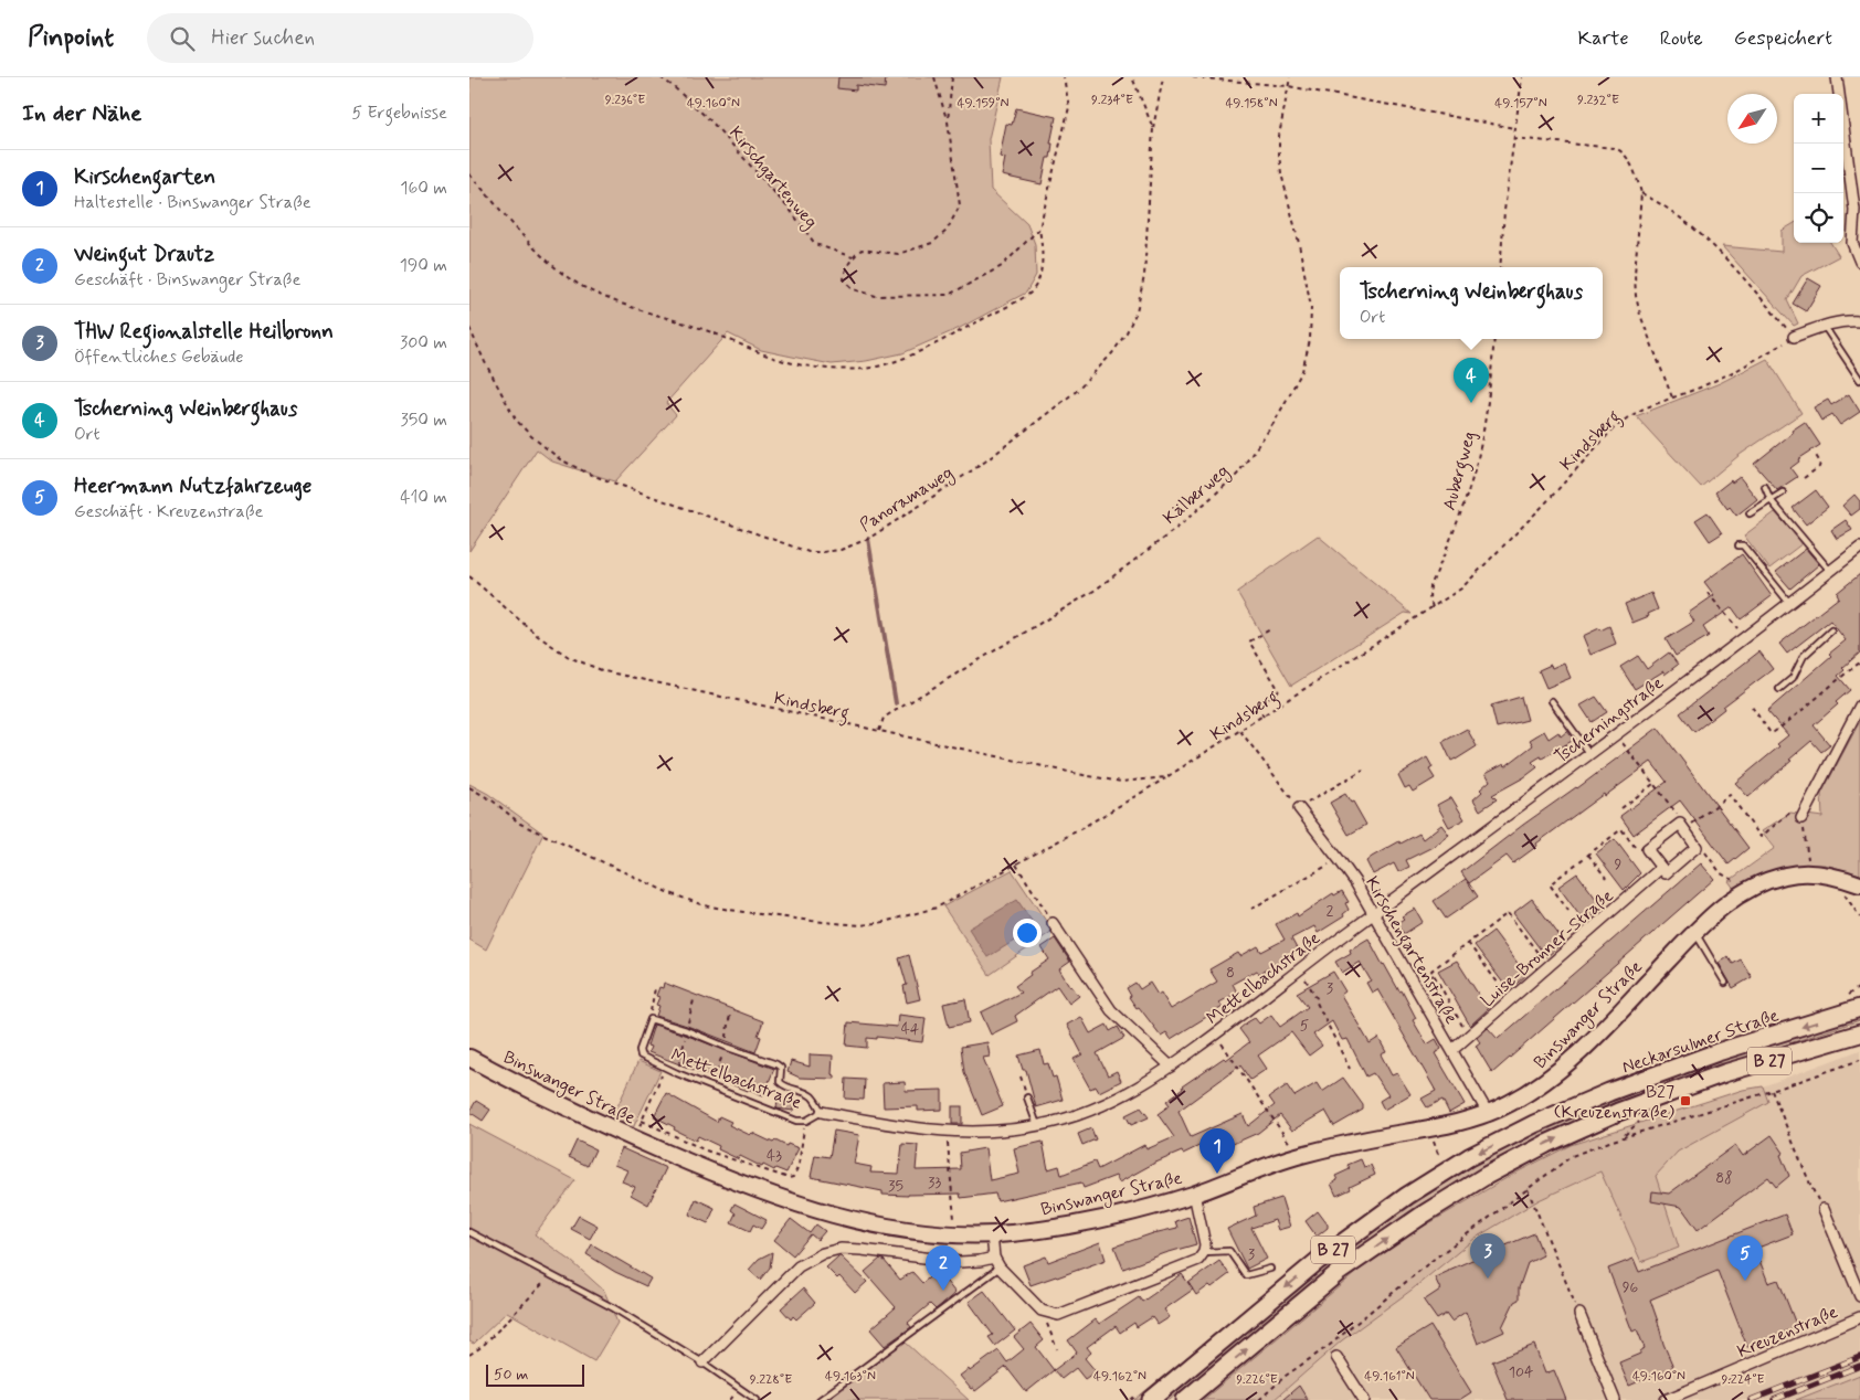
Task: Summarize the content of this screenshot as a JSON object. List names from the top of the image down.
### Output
{
  "streets": {
    "main road": ["Binswanger Straße", "Neckarsulmer Straße", "B 27"],
    "street": [
      "Tscherningstraße",
      "Luise-Bronner-Straße",
      "Kirschengartenstraße",
      "Mettelbachstraße",
      "Kreuzenstraße"
    ],
    "path": [
      "Kirschgartenweg",
      "Kindsberg",
      "Aubergweg",
      "Kälberweg",
      "Panoramaweg"
    ]
  },
  "crossings": [
    ["Kindsberg", "Aubergweg"],
    ["Kindsberg", "Kälberweg"],
    ["Tscherningstraße", "Kirschengartenstraße"],
    ["Tscherningstraße", "Mettelbachstraße"],
    ["Luise-Bronner-Straße", "Kirschengartenstraße"],
    ["Kirschengartenstraße", "Mettelbachstraße"],
    ["Kirschengartenstraße", "Binswanger Straße"]
  ],
  "places": {
    "transit": ["B27 (Kreuzenstraße)"]
  },
  "house_numbers": [
    "9",
    "2",
    "8",
    "3",
    "5",
    "44",
    "43",
    "88",
    "33",
    "35",
    "3",
    "96",
    "104"
  ],
  "scale_bar": "50 m",
  "north": "bottom left",
  "page": {
    "header": "Pinpoint",
    "search": "Hier suchen",
    "nav": ["Karte", "Route", "Gespeichert"],
    "heading": ["In der Nähe", "5 Ergebnisse"],
    "map_buttons": ["+", "−"],
    "list": [
      {
        "mark": "1",
        "name": "Kirschengarten",
        "note": "Haltestelle · Binswanger Straße",
        "value": "160 m"
      },
      {
        "mark": "2",
        "name": "Weingut Drautz",
        "note": "Geschäft · Binswanger Straße",
        "value": "190 m"
      },
      {
        "mark": "3",
        "name": "THW Regionalstelle Heilbronn",
        "note": "Öffentliches Gebäude",
        "value": "300 m"
      },
      {
        "mark": "4",
        "name": "Tscherning Weinberghaus",
        "note": "Ort",
        "value": "350 m"
      },
      {
        "mark": "5",
        "name": "Heermann Nutzfahrzeuge",
        "note": "Geschäft · Kreuzenstraße",
        "value": "410 m"
      }
    ],
    "popup": ["Tscherning Weinberghaus", "Ort"],
    "pins": [
      "4",
      "1",
      "3",
      "5",
      "2"
    ],
    "scale": "50 m"
  },
  "coordinates": [
    "9.236°E",
    "9.234°E",
    "9.232°E",
    "49.160°N",
    "49.159°N",
    "49.158°N",
    "49.157°N",
    "49.163°N",
    "49.162°N",
    "49.161°N",
    "9.228°E",
    "9.226°E",
    "9.224°E"
  ]
}
